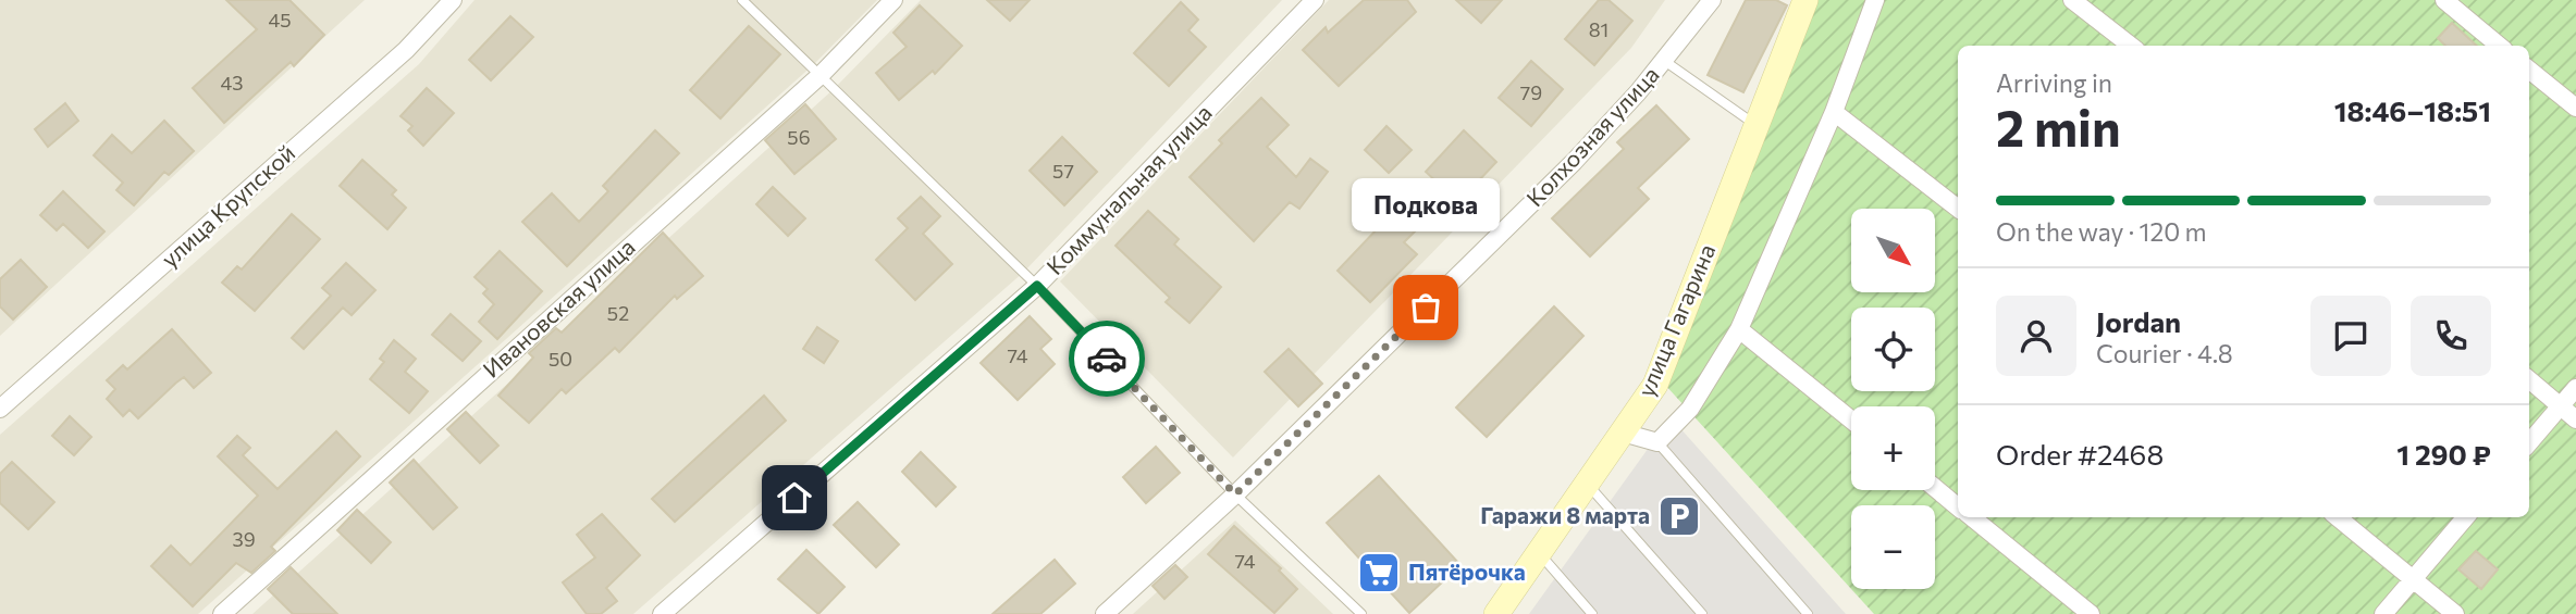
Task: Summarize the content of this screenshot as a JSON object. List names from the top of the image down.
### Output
{
  "streets": {
    "main road": ["улица Гагарина"],
    "street": [
      "Колхозная улица",
      "Коммунальная улица",
      "улица Крупской",
      "Ивановская улица"
    ]
  },
  "places": {
    "other": ["Подкова"],
    "parking": ["Гаражи 8 марта"],
    "supermarket": ["Пятёрочка"]
  },
  "house_numbers": [
    "45",
    "81",
    "43",
    "79",
    "56",
    "57",
    "52",
    "74",
    "50",
    "39",
    "74"
  ],
  "north": "bottom right",
  "page": {
    "heading": ["2 min", "Arriving in", "18:46–18:51"],
    "panel": [
      "Jordan",
      "Courier · 4.8",
      "Order #2468",
      "1 290 ₽"
    ],
    "bar": "On the way · 120 m",
    "bubble": "Подкова",
    "map_buttons": ["+", "−"]
  }
}
